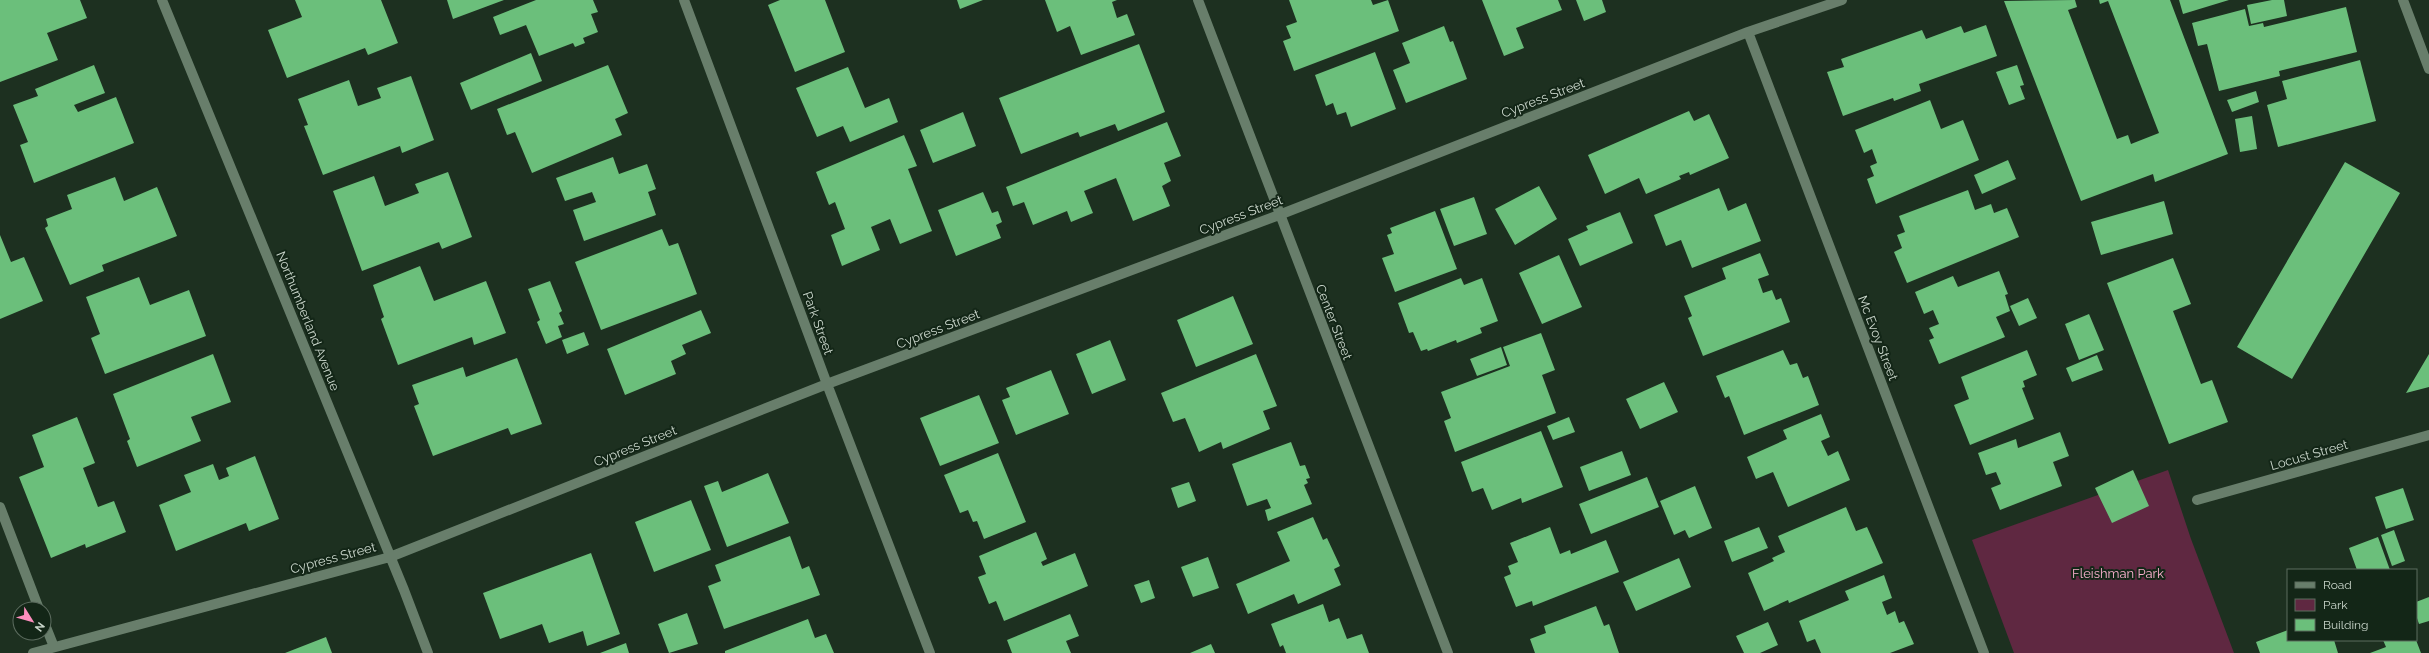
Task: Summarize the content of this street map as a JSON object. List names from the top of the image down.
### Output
{
  "streets": {
    "street": [
      "Cypress Street",
      "Northumberland Avenue",
      "Center Street",
      "Park Street",
      "Mc Evoy Street",
      "Locust Street"
    ]
  },
  "crossings": [
    ["Cypress Street", "Northumberland Avenue"],
    ["Cypress Street", "Center Street"],
    ["Cypress Street", "Park Street"],
    ["Cypress Street", "Mc Evoy Street"]
  ],
  "parks": ["Fleishman Park"],
  "legend": ["Road", "Park", "Building"],
  "north": "bottom right"
}
